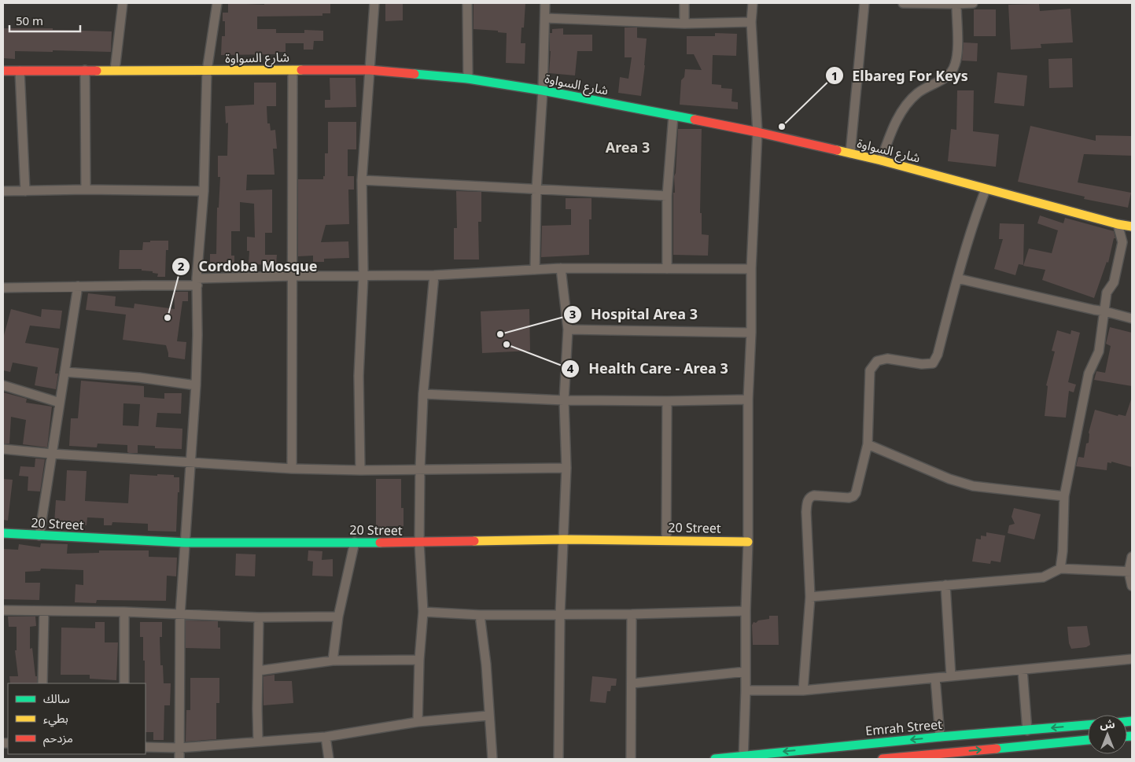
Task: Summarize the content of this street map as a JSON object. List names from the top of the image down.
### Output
{
  "streets": {
    "street": ["شارع السواوة", "20 Street", "Emrah Street"]
  },
  "districts": ["Area 3"],
  "places": [
    "Elbareg For Keys",
    "Cordoba Mosque",
    "Hospital Area 3",
    "Health Care - Area 3"
  ],
  "legend": ["سالك", "بطيء", "مزدحم"],
  "scale_bar": "50 m",
  "north": "top"
}
